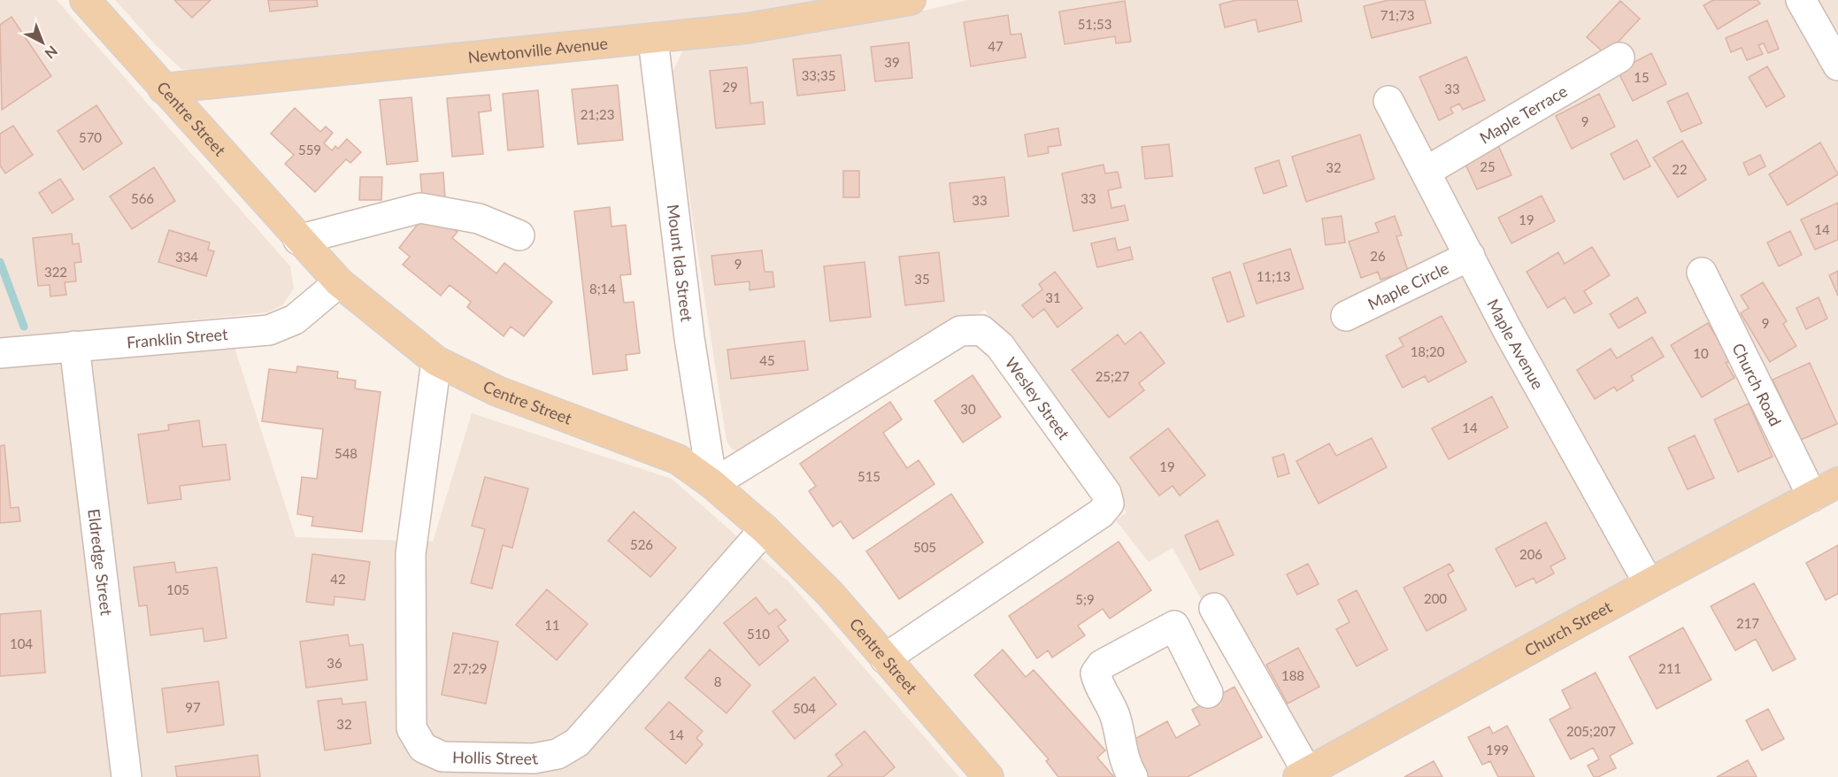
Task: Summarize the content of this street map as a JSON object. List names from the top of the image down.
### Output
{
  "streets": {
    "main road": ["Newtonville Avenue", "Centre Street", "Church Street"],
    "street": [
      "Maple Terrace",
      "Mount Ida Street",
      "Maple Circle",
      "Franklin Street",
      "Maple Avenue",
      "Church Road",
      "Wesley Street",
      "Eldredge Street",
      "Hollis Street"
    ]
  },
  "crossings": [
    ["Newtonville Avenue", "Centre Street"],
    ["Newtonville Avenue", "Mount Ida Street"],
    ["Maple Terrace", "Maple Avenue"],
    ["Centre Street", "Mount Ida Street"],
    ["Centre Street", "Franklin Street"],
    ["Centre Street", "Wesley Street"],
    ["Centre Street", "Hollis Street"],
    ["Mount Ida Street", "Wesley Street"],
    ["Maple Circle", "Maple Avenue"],
    ["Franklin Street", "Eldredge Street"],
    ["Maple Avenue", "Church Street"],
    ["Church Road", "Church Street"]
  ],
  "house_numbers": [
    "71;73",
    "51;53",
    "47",
    "39",
    "33;35",
    "15",
    "29",
    "33",
    "21;23",
    "9",
    "570",
    "559",
    "25",
    "32",
    "22",
    "566",
    "33",
    "33",
    "19",
    "14",
    "26",
    "334",
    "9",
    "322",
    "11;13",
    "35",
    "8;14",
    "31",
    "9",
    "18;20",
    "10",
    "45",
    "25;27",
    "30",
    "14",
    "548",
    "19",
    "515",
    "526",
    "505",
    "206",
    "42",
    "105",
    "200",
    "5;9",
    "217",
    "11",
    "510",
    "104",
    "36",
    "27;29",
    "211",
    "188",
    "8",
    "97",
    "504",
    "32",
    "205;207",
    "14",
    "199"
  ],
  "north": "bottom right"
}
